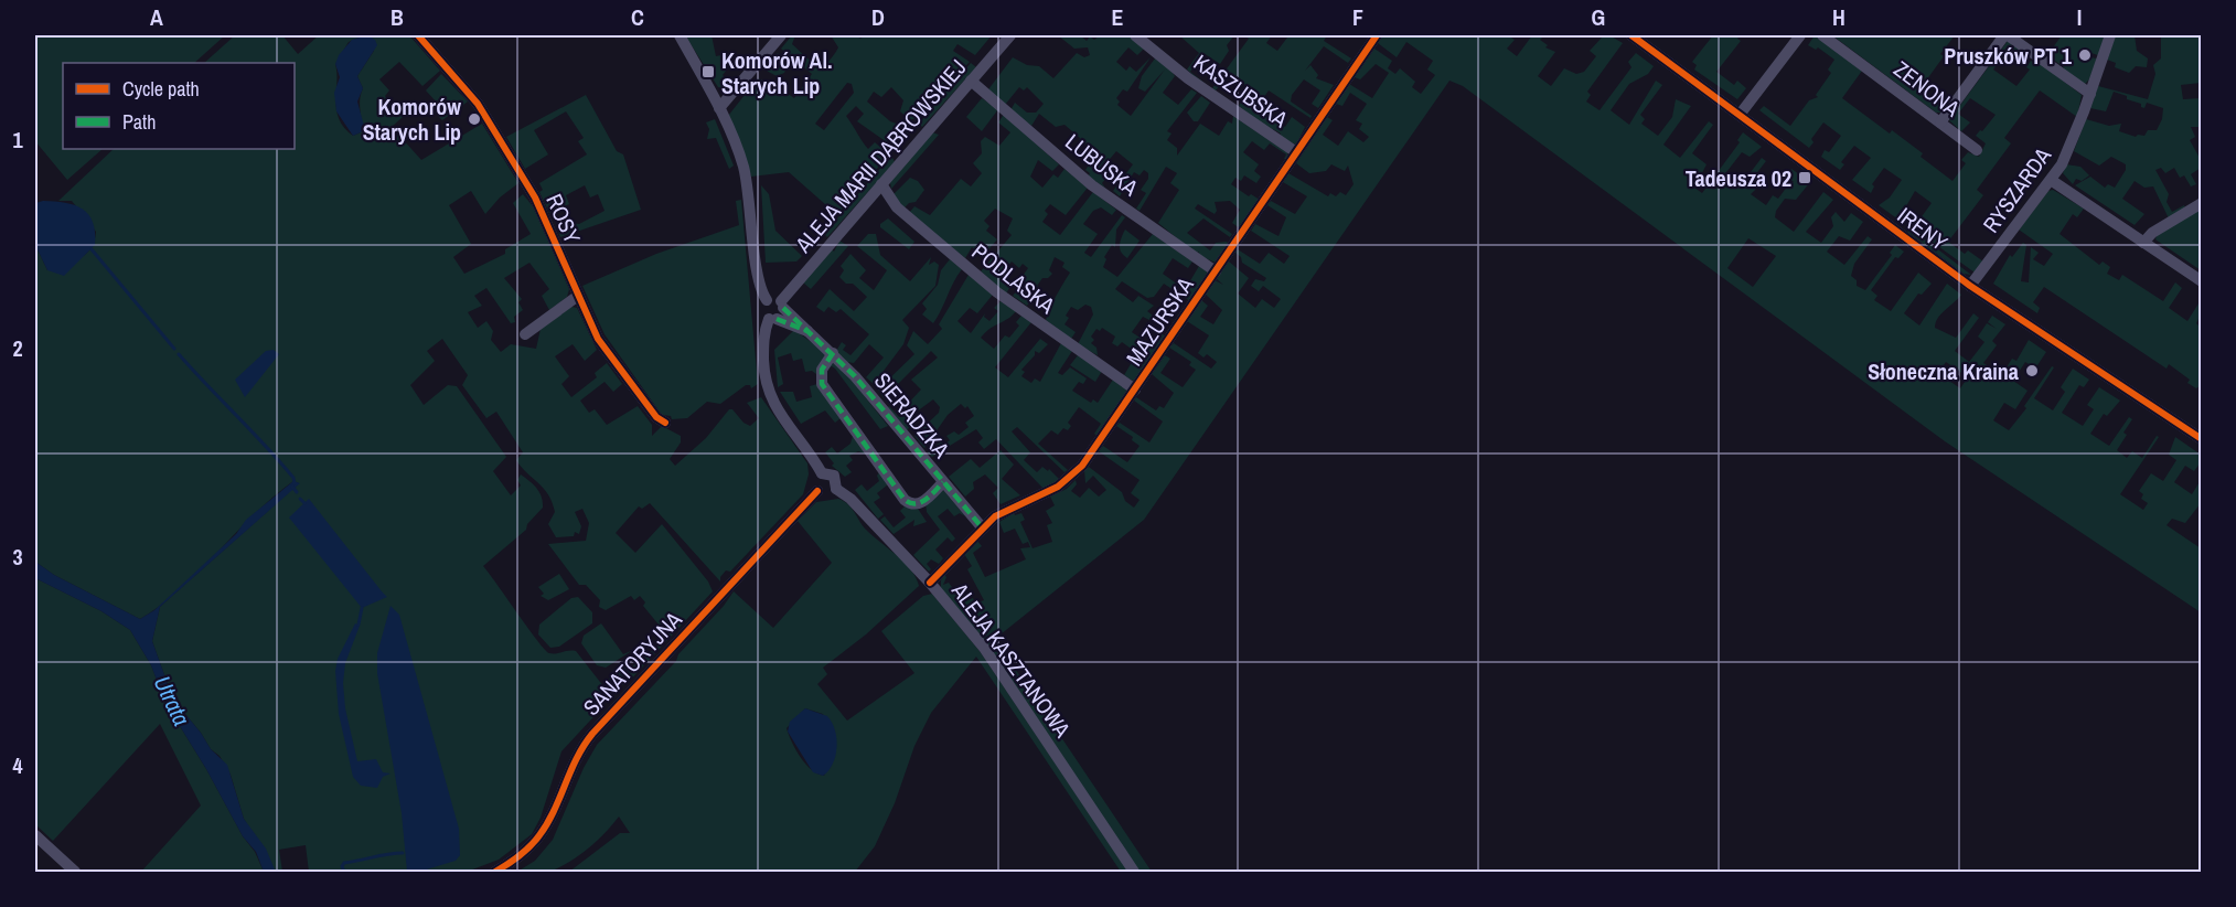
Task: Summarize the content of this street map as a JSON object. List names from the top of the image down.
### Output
{
  "streets": {
    "street": [
      "ZENONA",
      "KASZUBSKA",
      "ALEJA MARII DĄBROWSKIEJ",
      "LUBUSKA",
      "RYSZARDA",
      "ROSY",
      "IRENY",
      "PODLASKA",
      "MAZURSKA",
      "SIERADZKA",
      "ALEJA KASZTANOWA",
      "SANATORYJNA"
    ]
  },
  "crossings": [
    ["KASZUBSKA", "MAZURSKA"],
    ["ALEJA MARII DĄBROWSKIEJ", "LUBUSKA"],
    ["ALEJA MARII DĄBROWSKIEJ", "PODLASKA"],
    ["ALEJA MARII DĄBROWSKIEJ", "SIERADZKA"],
    ["LUBUSKA", "MAZURSKA"],
    ["RYSZARDA", "IRENY"],
    ["PODLASKA", "MAZURSKA"],
    ["MAZURSKA", "SIERADZKA"],
    ["MAZURSKA", "ALEJA KASZTANOWA"],
    ["ALEJA KASZTANOWA", "SANATORYJNA"]
  ],
  "water": ["Utrata"],
  "places": {
    "other": ["Pruszków PT 1", "Komorów Starych Lip", "Słoneczna Kraina"],
    "transit": ["Komorów Al. Starych Lip", "Tadeusza 02"]
  },
  "legend": ["Cycle path", "Path"],
  "grid": {
    "columns": [
      "A",
      "B",
      "C",
      "D",
      "E",
      "F",
      "G",
      "H",
      "I"
    ],
    "rows": [
      "1",
      "2",
      "3",
      "4"
    ]
  }
}
